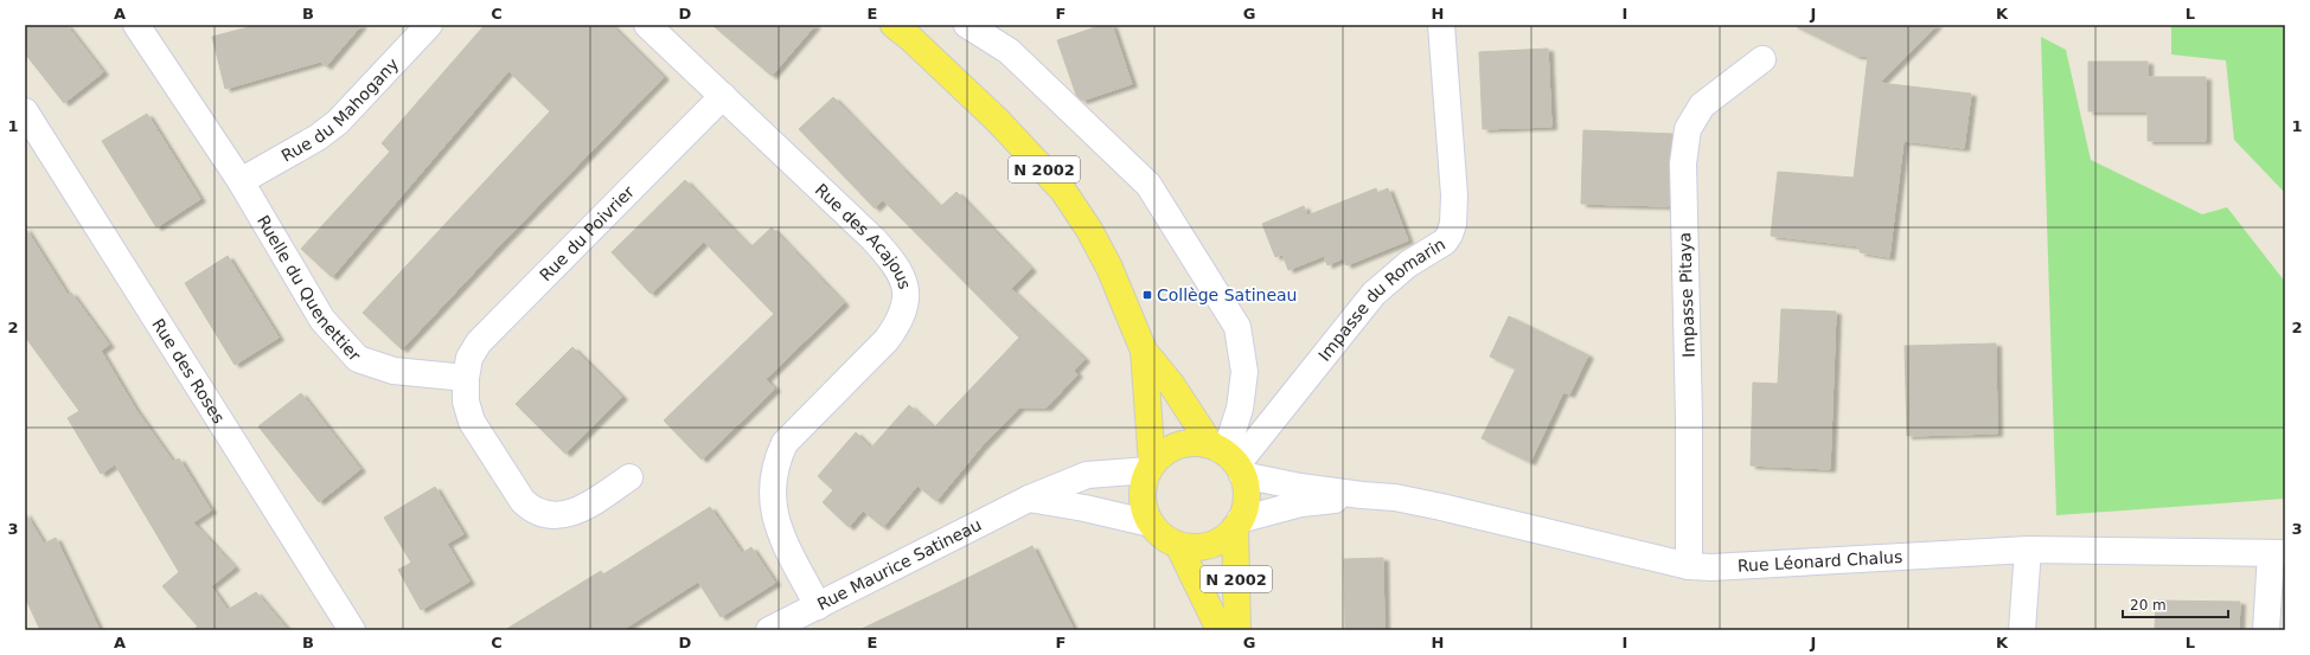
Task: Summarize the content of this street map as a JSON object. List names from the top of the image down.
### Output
{
  "streets": {
    "main road": ["N 2002"],
    "street": [
      "Rue du Mahogany",
      "Rue du Poivrier",
      "Rue des Acajous",
      "Ruelle du Quenettier",
      "Impasse Pitaya",
      "Impasse du Romarin",
      "Rue des Roses",
      "Rue Léonard Chalus",
      "Rue Maurice Satineau"
    ]
  },
  "crossings": [
    ["Rue du Mahogany", "Ruelle du Quenettier"],
    ["N 2002", "Impasse du Romarin"],
    ["N 2002", "Rue Léonard Chalus"],
    ["N 2002", "Rue Maurice Satineau"],
    ["Rue du Poivrier", "Rue des Acajous"],
    ["Rue du Poivrier", "Ruelle du Quenettier"],
    ["Rue des Acajous", "Rue Maurice Satineau"],
    ["Impasse Pitaya", "Rue Léonard Chalus"],
    ["Impasse du Romarin", "Rue Léonard Chalus"],
    ["Impasse du Romarin", "Rue Maurice Satineau"],
    ["Rue Léonard Chalus", "Rue Maurice Satineau"]
  ],
  "places": {
    "transit": ["Collège Satineau"]
  },
  "scale_bar": "20 m",
  "grid": {
    "columns": [
      "A",
      "B",
      "C",
      "D",
      "E",
      "F",
      "G",
      "H",
      "I",
      "J",
      "K",
      "L"
    ],
    "rows": ["1", "2", "3"]
  }
}
